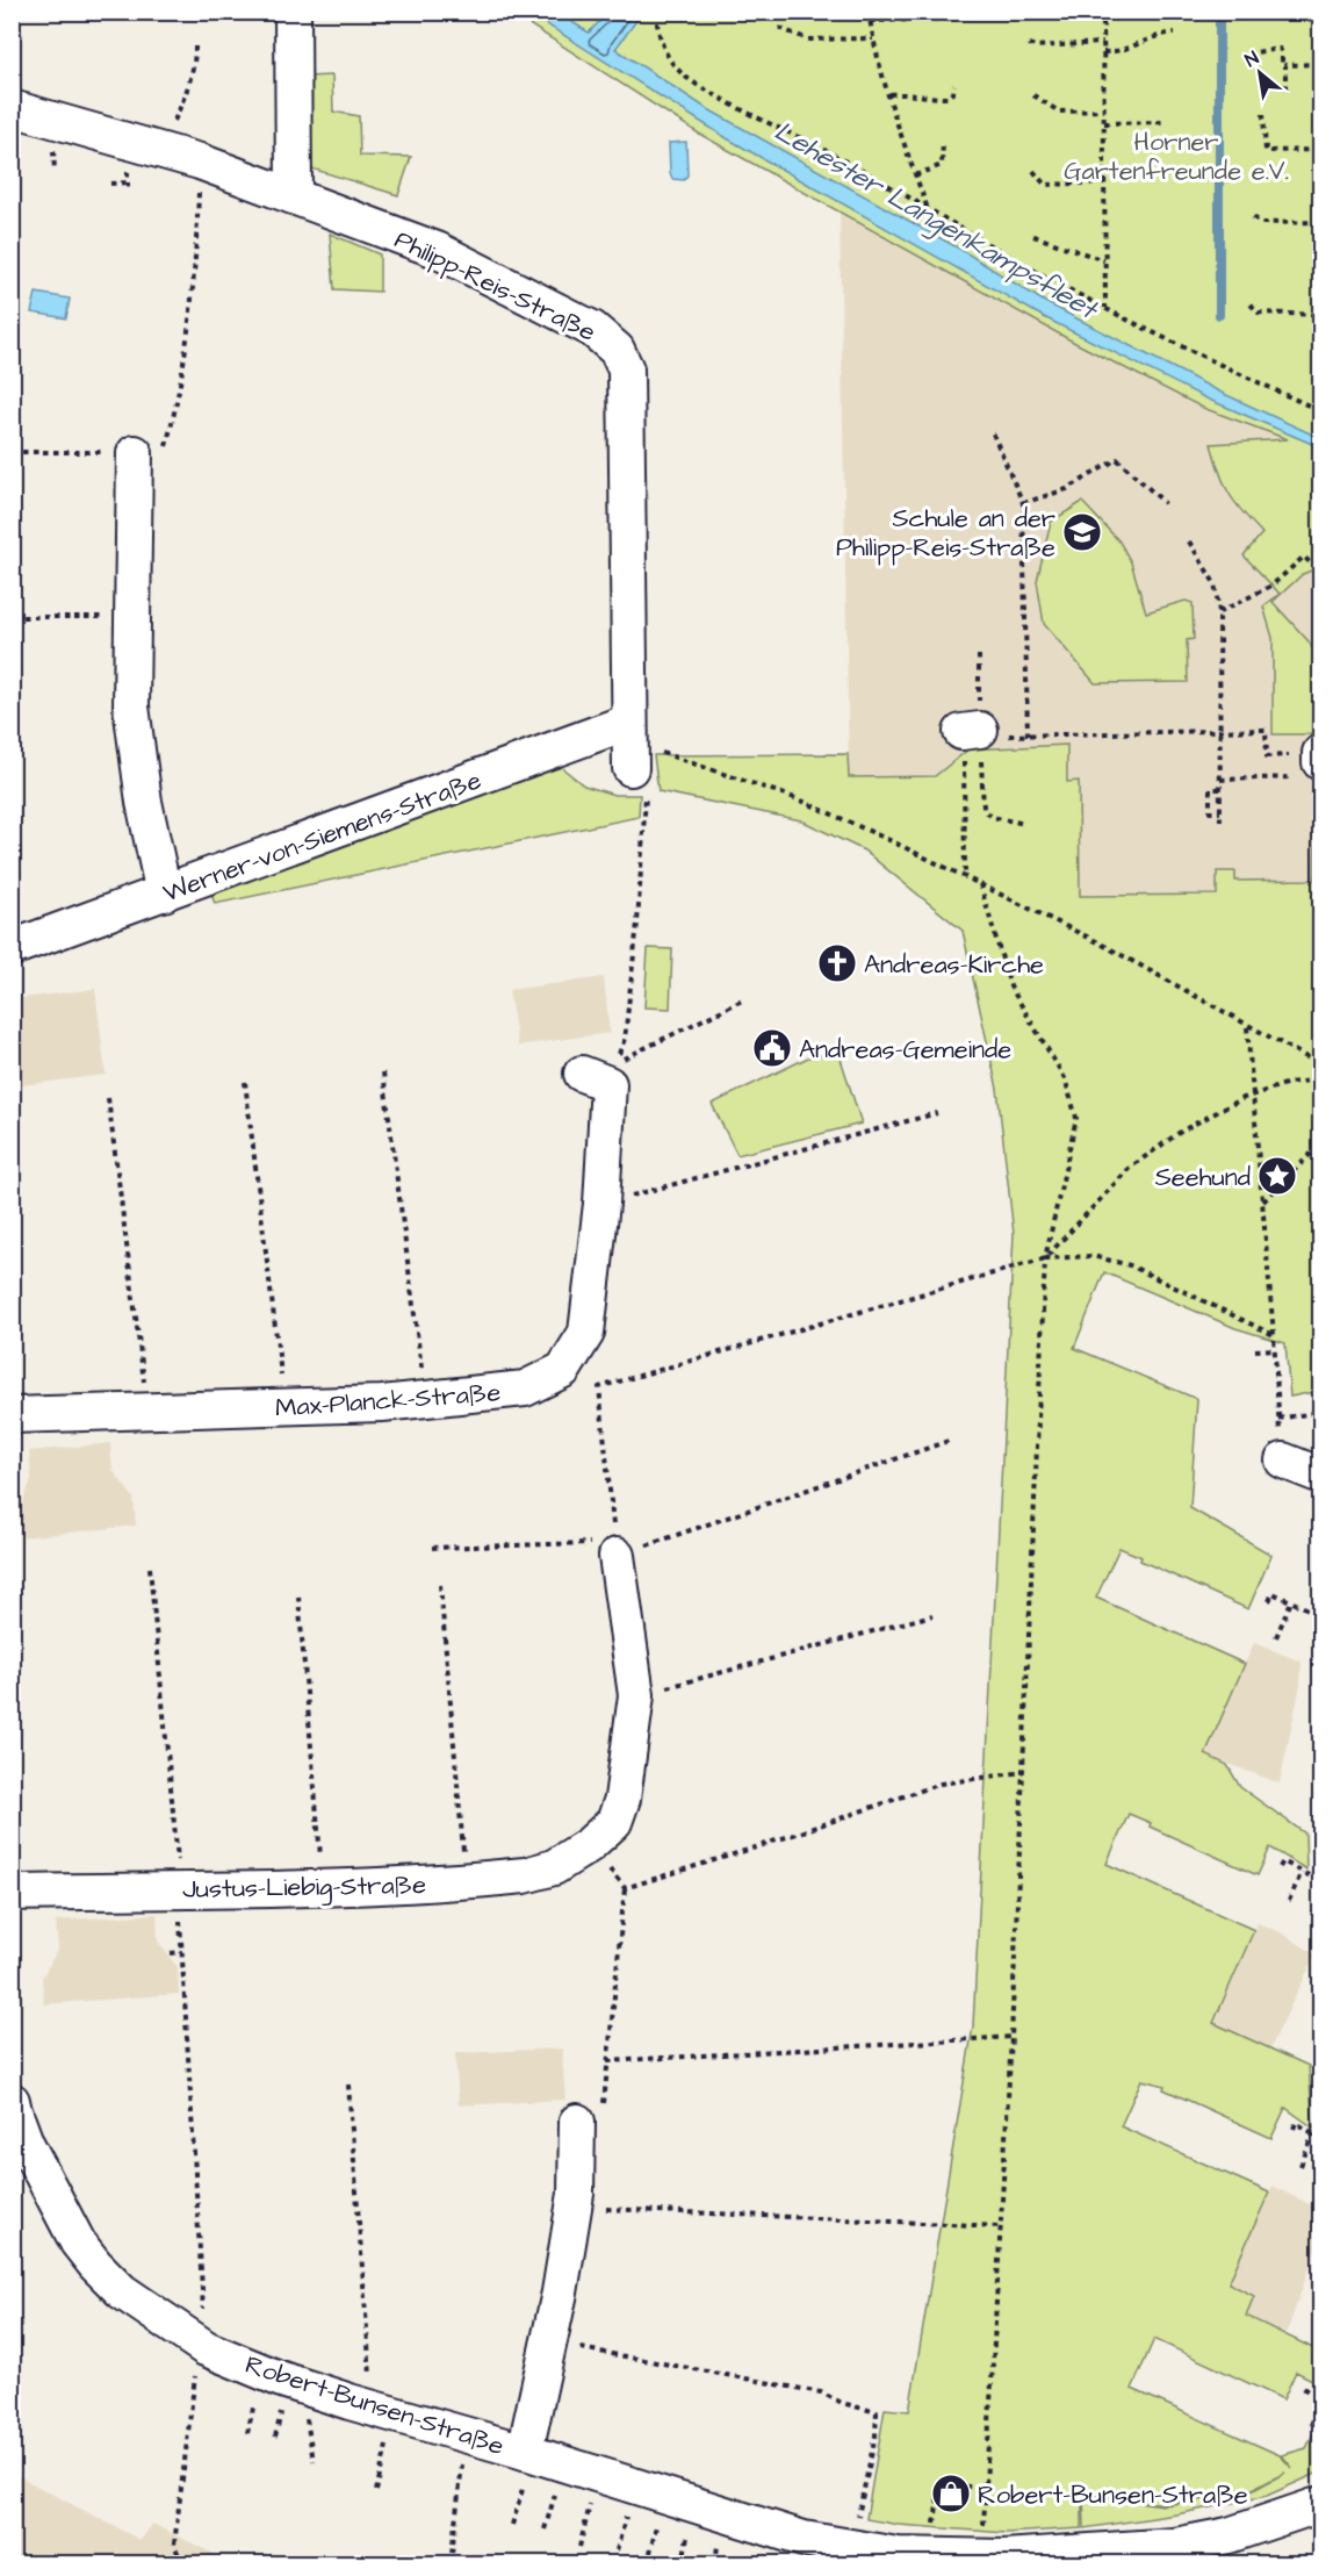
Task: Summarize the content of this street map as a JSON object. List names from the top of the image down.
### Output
{
  "streets": {
    "street": [
      "Philipp-Reis-Straße",
      "Werner-von-Siemens-Straße",
      "Max-Planck-Straße",
      "Justus-Liebig-Straße",
      "Robert-Bunsen-Straße"
    ]
  },
  "crossings": [
    ["Philipp-Reis-Straße", "Werner-von-Siemens-Straße"]
  ],
  "water": ["Lehester Langenkampsfleet"],
  "parks": ["Horner Gartenfreunde e.V."],
  "places": {
    "school or university": ["Schule an der Philipp-Reis-Straße"],
    "church": ["Andreas-Kirche"],
    "public building": ["Andreas-Gemeinde"],
    "place": ["Seehund"],
    "shop": ["Robert-Bunsen-Straße"]
  },
  "north": "top left"
}
